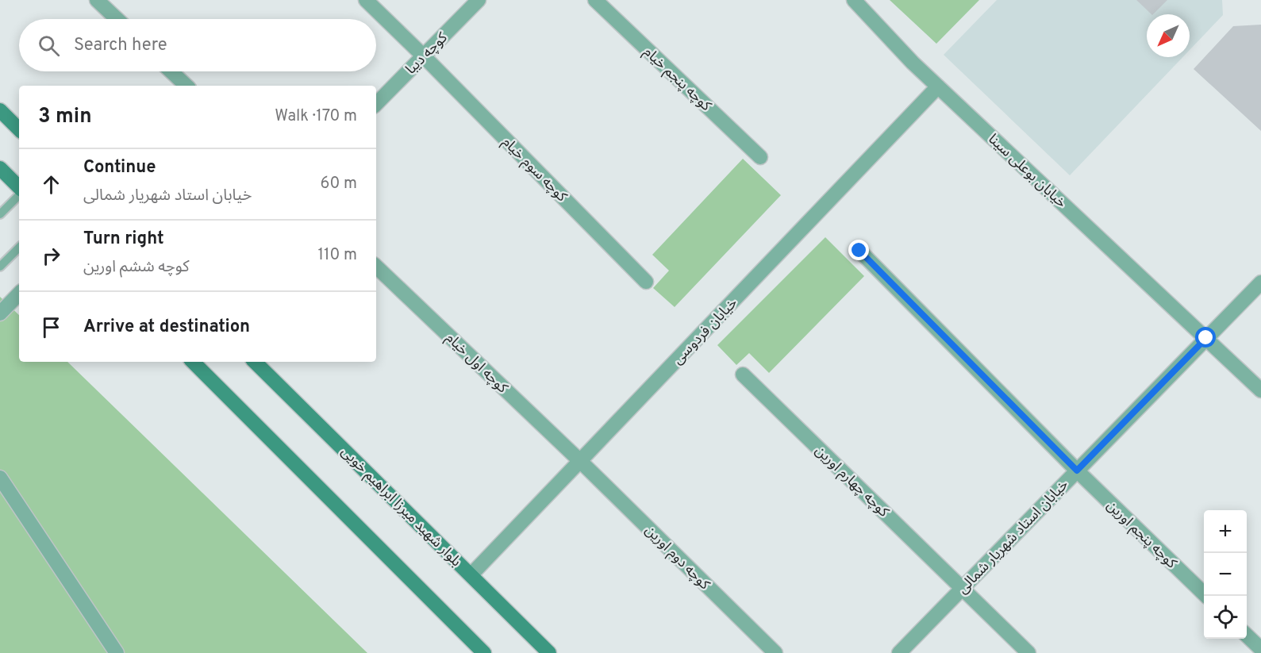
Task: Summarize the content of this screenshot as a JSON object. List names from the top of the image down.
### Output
{
  "streets": {
    "main road": ["بلوار شهید میرزا ابراهیم خویی"],
    "street": [
      "کوچه دیبا",
      "کوچه پنجم خیام",
      "کوچه سوم خیام",
      "خیابان بوعلی سینا",
      "خیابان فردوسی",
      "کوچه اول خیام",
      "کوچه چهارم اورین",
      "کوچه پنجم اورین",
      "خیابان استاد شهریار شمالی",
      "کوچه دوم اورین"
    ]
  },
  "crossings": [
    ["کوچه دیبا", "کوچه سوم خیام"],
    ["خیابان بوعلی سینا", "خیابان فردوسی"],
    ["خیابان بوعلی سینا", "خیابان استاد شهریار شمالی"],
    ["خیابان فردوسی", "کوچه اول خیام"],
    ["خیابان فردوسی", "بلوار شهید میرزا ابراهیم خویی"],
    ["خیابان فردوسی", "کوچه دوم اورین"],
    ["کوچه اول خیام", "کوچه دوم اورین"],
    ["کوچه چهارم اورین", "خیابان استاد شهریار شمالی"],
    ["کوچه پنجم اورین", "خیابان استاد شهریار شمالی"]
  ],
  "north": "bottom left",
  "page": {
    "search": "Search here",
    "heading": ["3 min", "Walk · 170 m"],
    "list": [
      ["Continue", "خیابان استاد شهریار شمالی", "60 m"],
      ["Turn right", "کوچه ششم اورین", "110 m"],
      "Arrive at destination"
    ],
    "map_buttons": ["+", "−"]
  }
}
